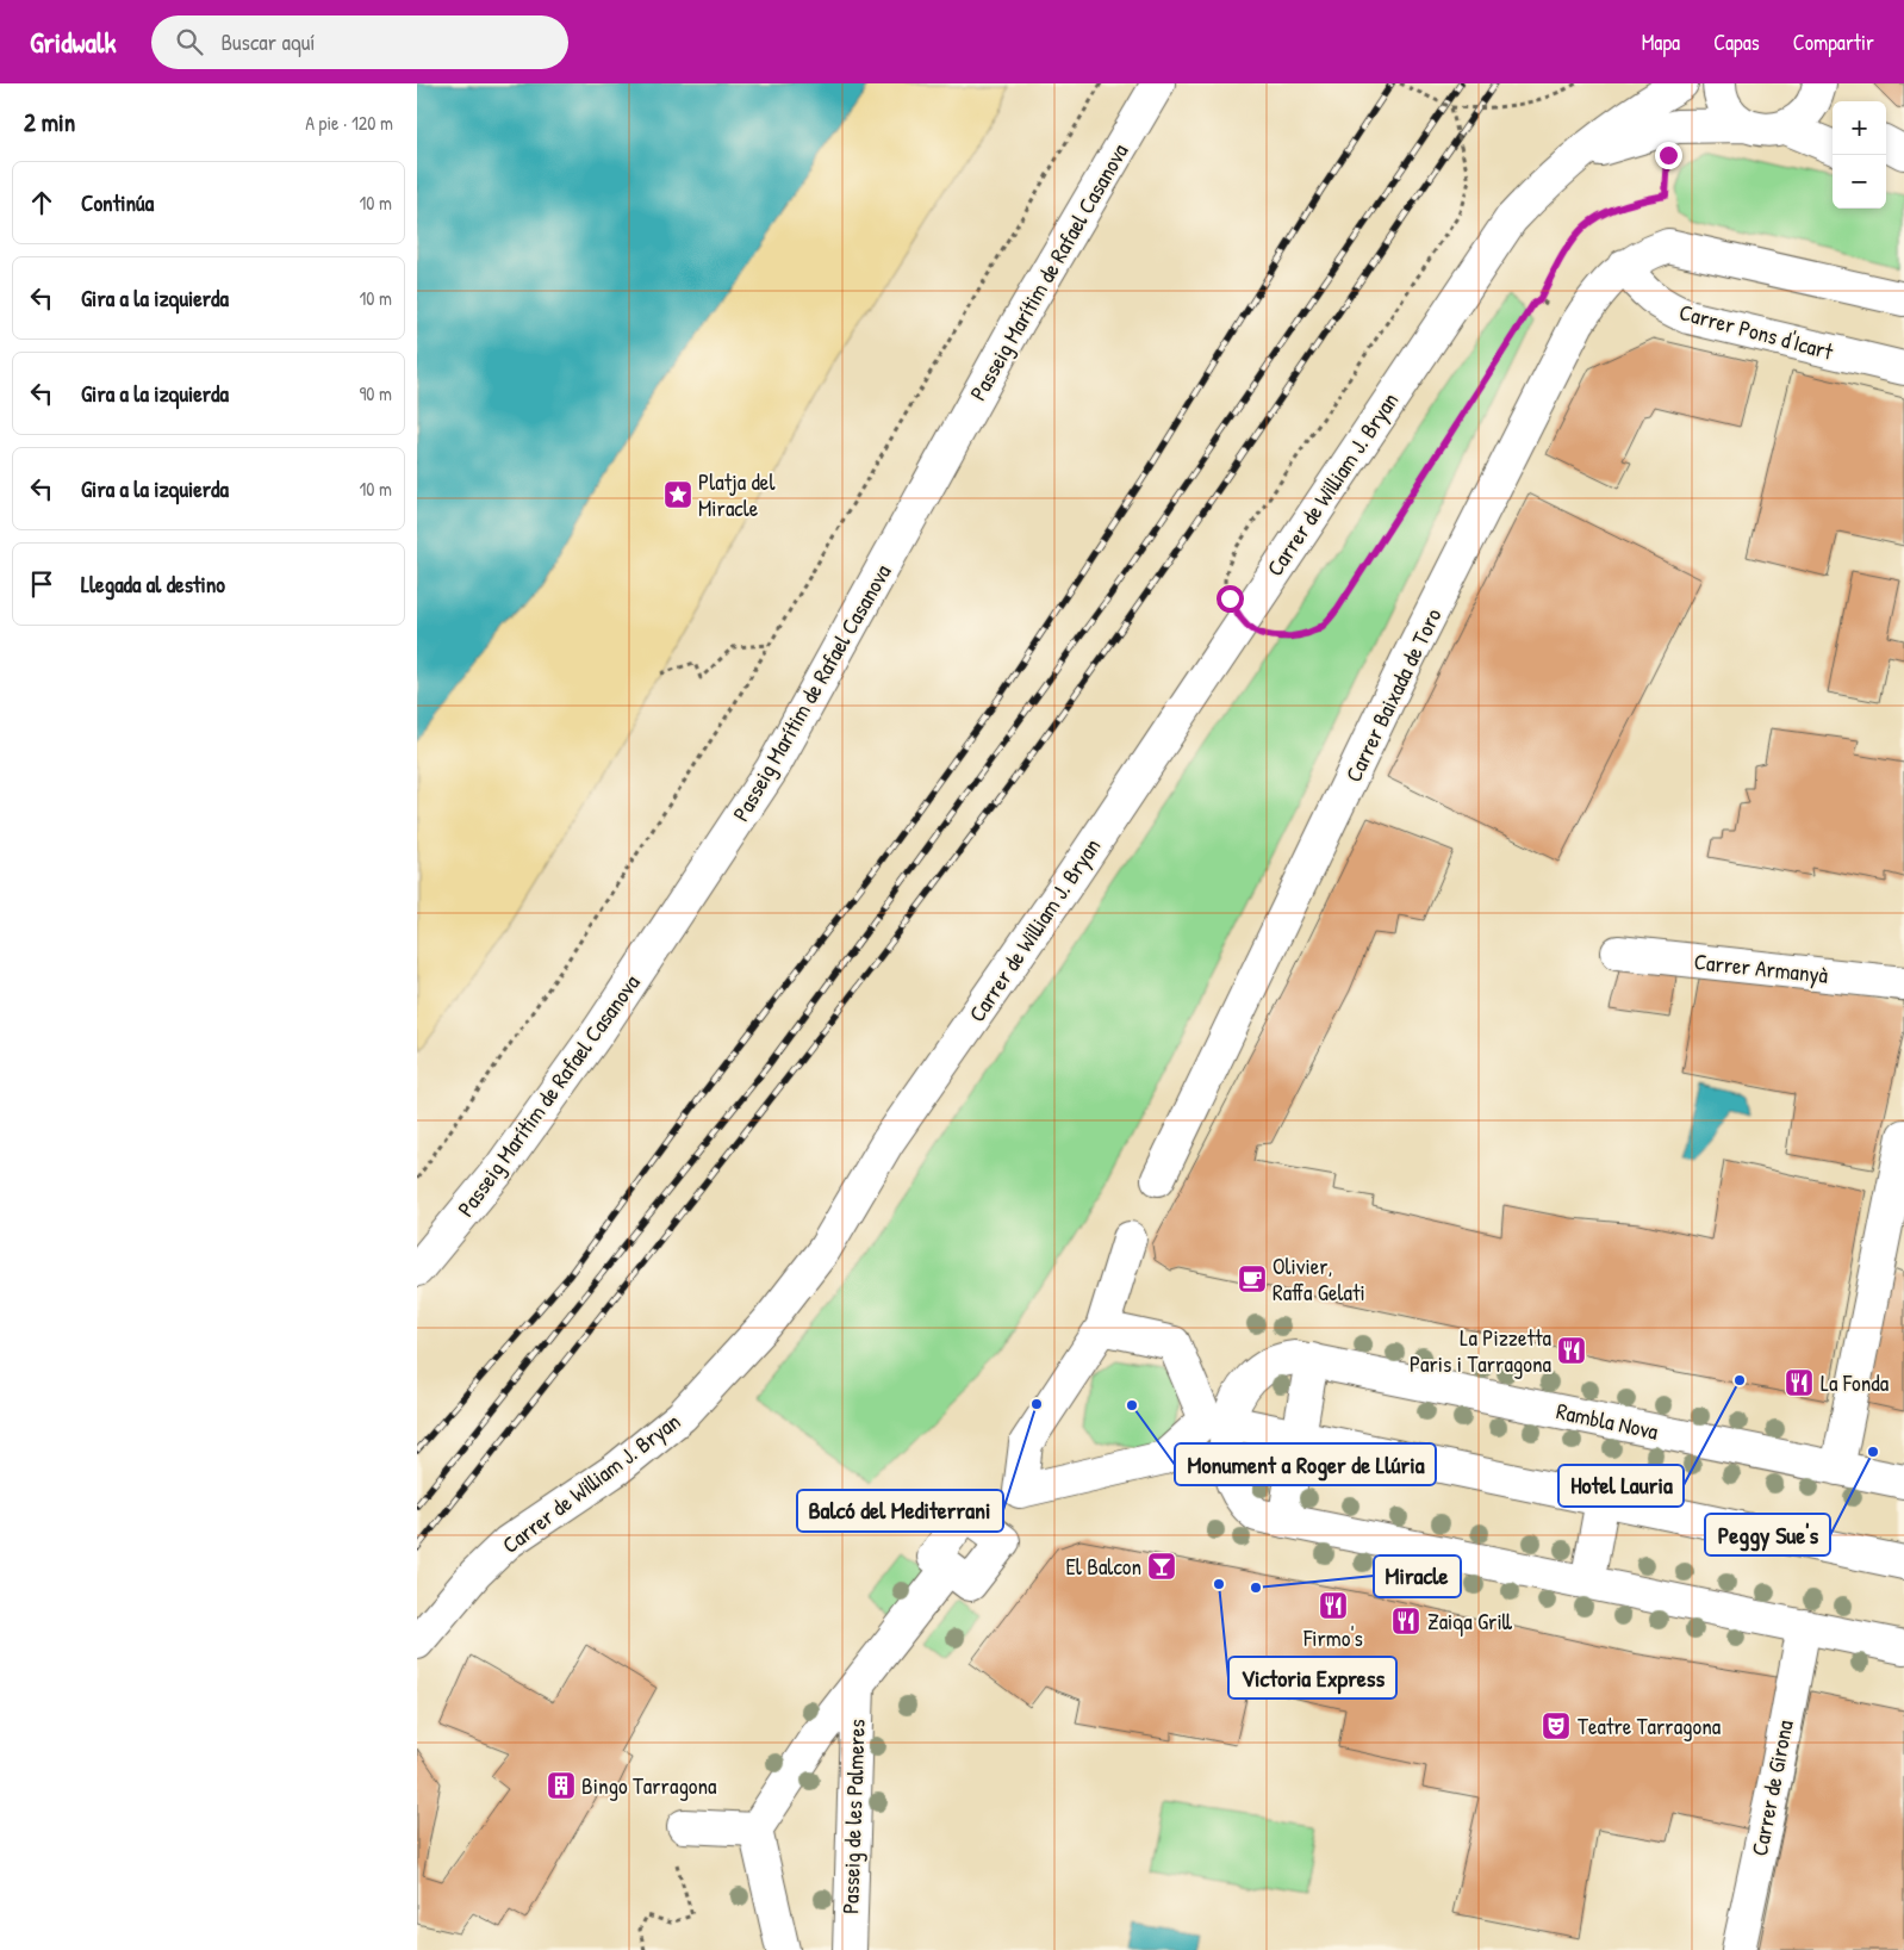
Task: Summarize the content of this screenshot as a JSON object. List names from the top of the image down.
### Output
{
  "streets": {
    "street": [
      "Passeig Marítim de Rafael Casanova",
      "Carrer Pons d'Icart",
      "Carrer de William J. Bryan",
      "Carrer Baixada de Toro",
      "Carrer Armanyà",
      "Rambla Nova",
      "Carrer de Girona",
      "Passeig de les Palmeres"
    ]
  },
  "crossings": [
    ["Carrer Pons d'Icart", "Carrer Baixada de Toro"],
    ["Rambla Nova", "Carrer de Girona"]
  ],
  "places": {
    "place": ["Platja del Miracle"],
    "cafe": ["Olivier, Raffa Gelati"],
    "restaurant": [
      "La Pizzetta Paris i Tarragona",
      "La Fonda",
      "Firmo's",
      "Zaiqa Grill"
    ],
    "other": [
      "Hotel Lauria",
      "Balcó del Mediterrani",
      "Monument a Roger de Llúria",
      "Peggy Sue's",
      "Victoria Express",
      "Miracle"
    ],
    "bar": ["El Balcon"],
    "theatre": ["Teatre Tarragona"],
    "building": ["Bingo Tarragona"]
  },
  "page": {
    "header": "Gridwalk",
    "search": "Buscar aquí",
    "nav": ["Mapa", "Capas", "Compartir"],
    "heading": ["2 min", "A pie · 120 m"],
    "map_buttons": ["+", "−"],
    "list": [
      ["Continúa", "10 m"],
      ["Gira a la izquierda", "10 m"],
      ["Gira a la izquierda", "90 m"],
      ["Gira a la izquierda", "10 m"],
      "Llegada al destino"
    ]
  }
}
